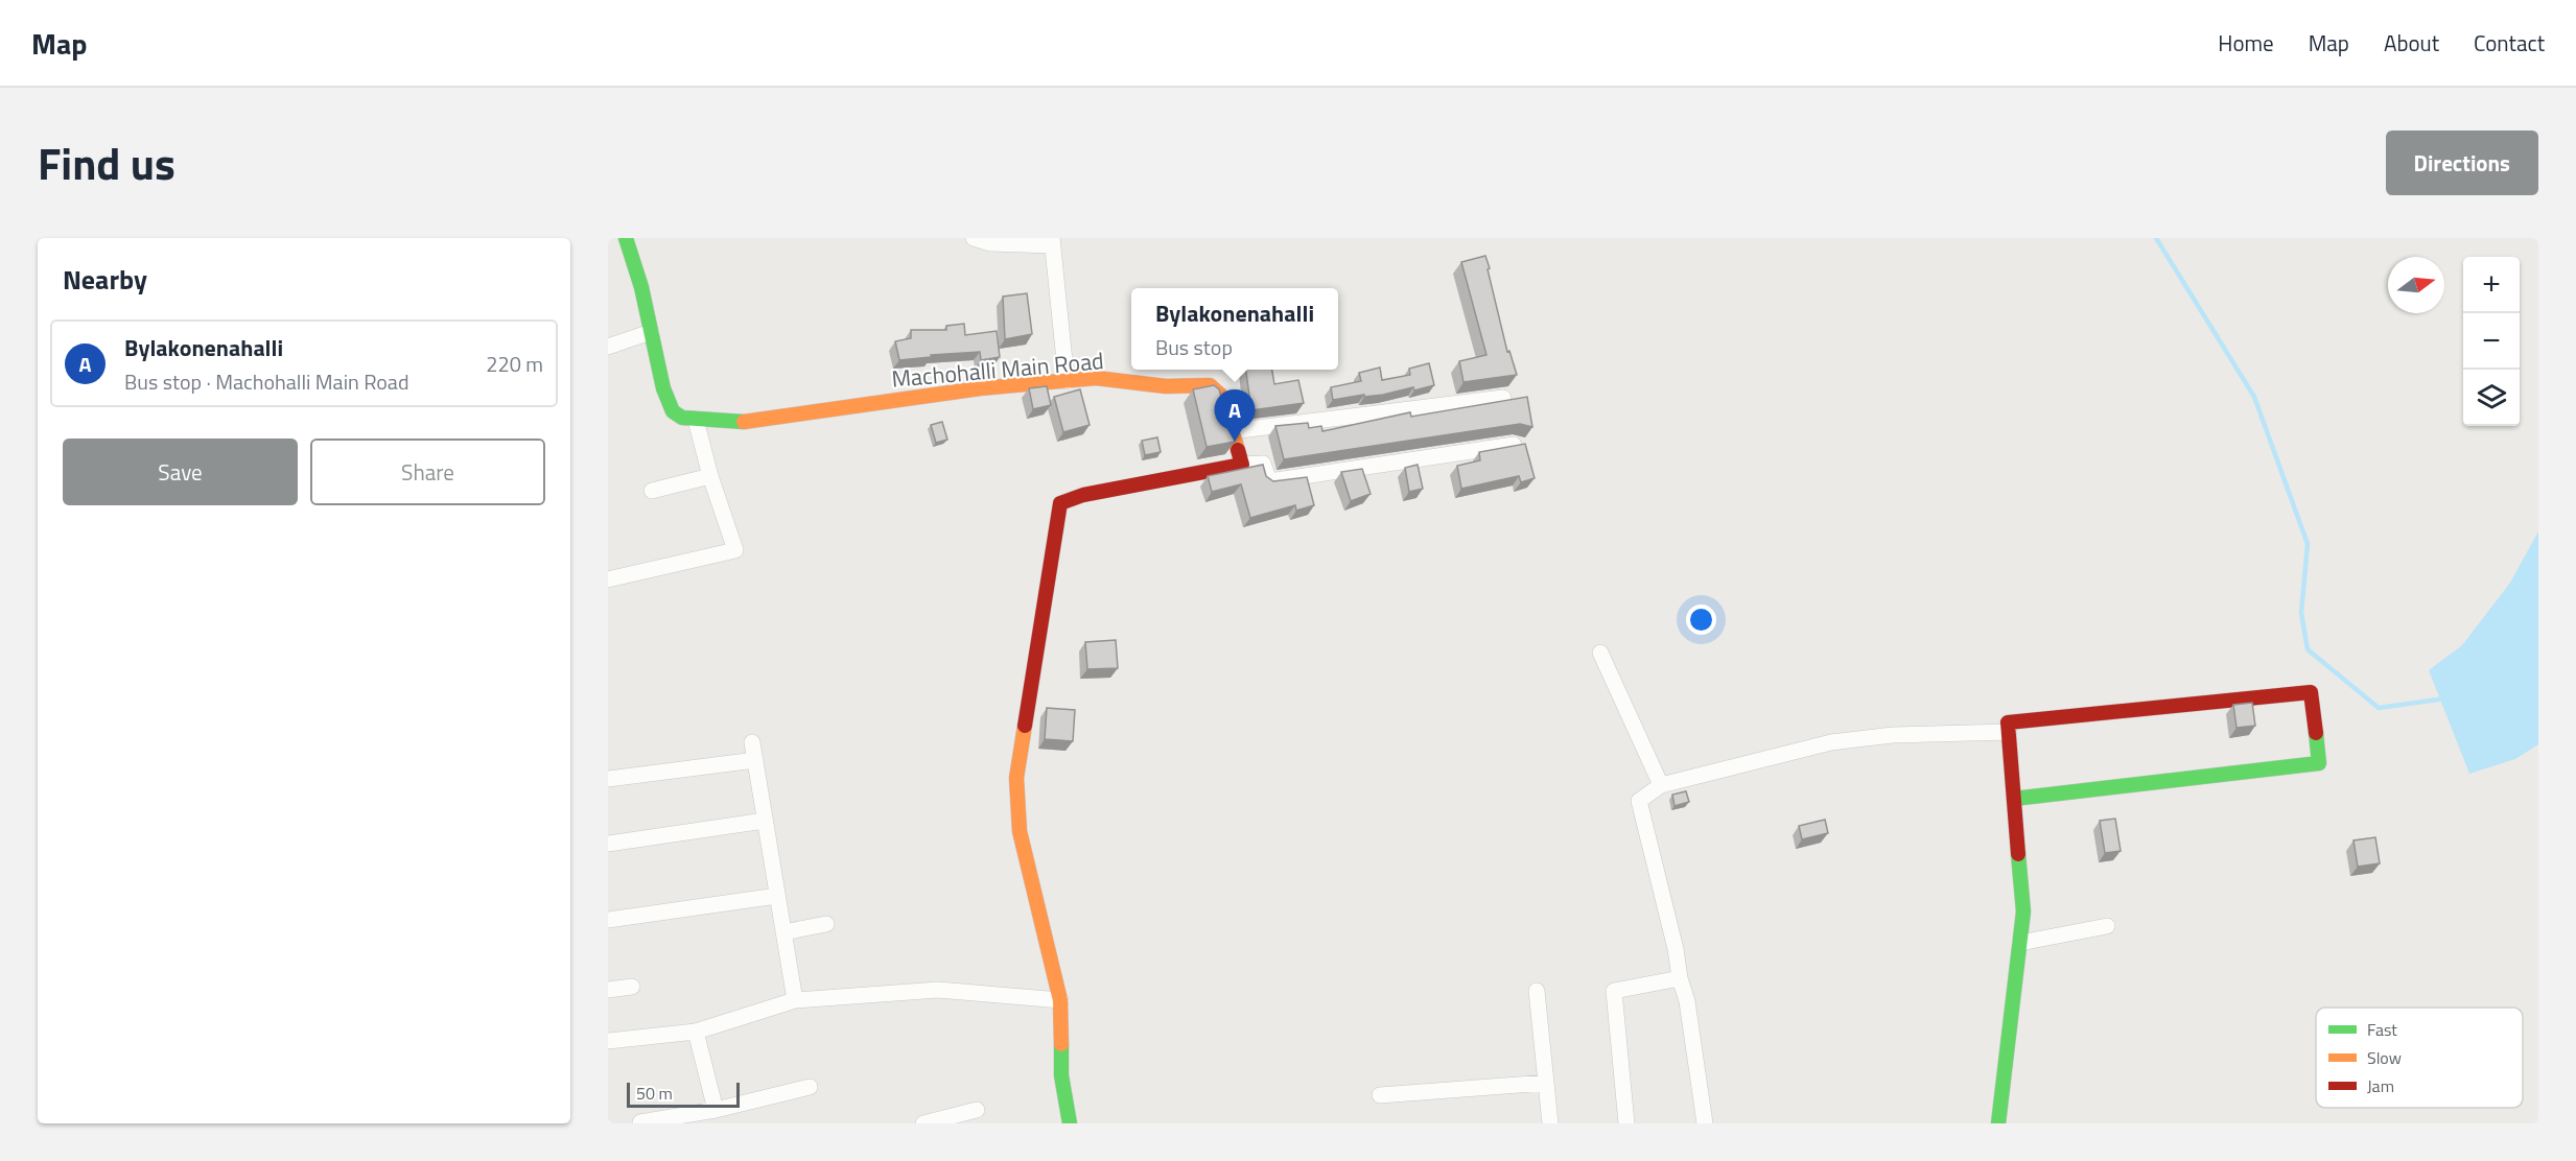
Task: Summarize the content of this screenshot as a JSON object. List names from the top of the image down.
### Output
{
  "streets": {
    "street": ["Machohalli Main Road"]
  },
  "legend": ["Fast", "Slow", "Jam"],
  "scale_bar": "50 m",
  "north": "right",
  "page": {
    "header": "Map",
    "nav": [
      "Home",
      "Map",
      "About",
      "Contact"
    ],
    "title": "Find us",
    "buttons": [
      "Directions",
      ["Save", "Share"]
    ],
    "heading": "Nearby",
    "map_buttons": ["+", "−"],
    "popup": ["Bylakonenahalli", "Bus stop"],
    "list": [
      {
        "mark": "A",
        "name": "Bylakonenahalli",
        "note": "Bus stop · Machohalli Main Road",
        "value": "220 m"
      }
    ],
    "pins": "A",
    "scale": "50 m"
  }
}
